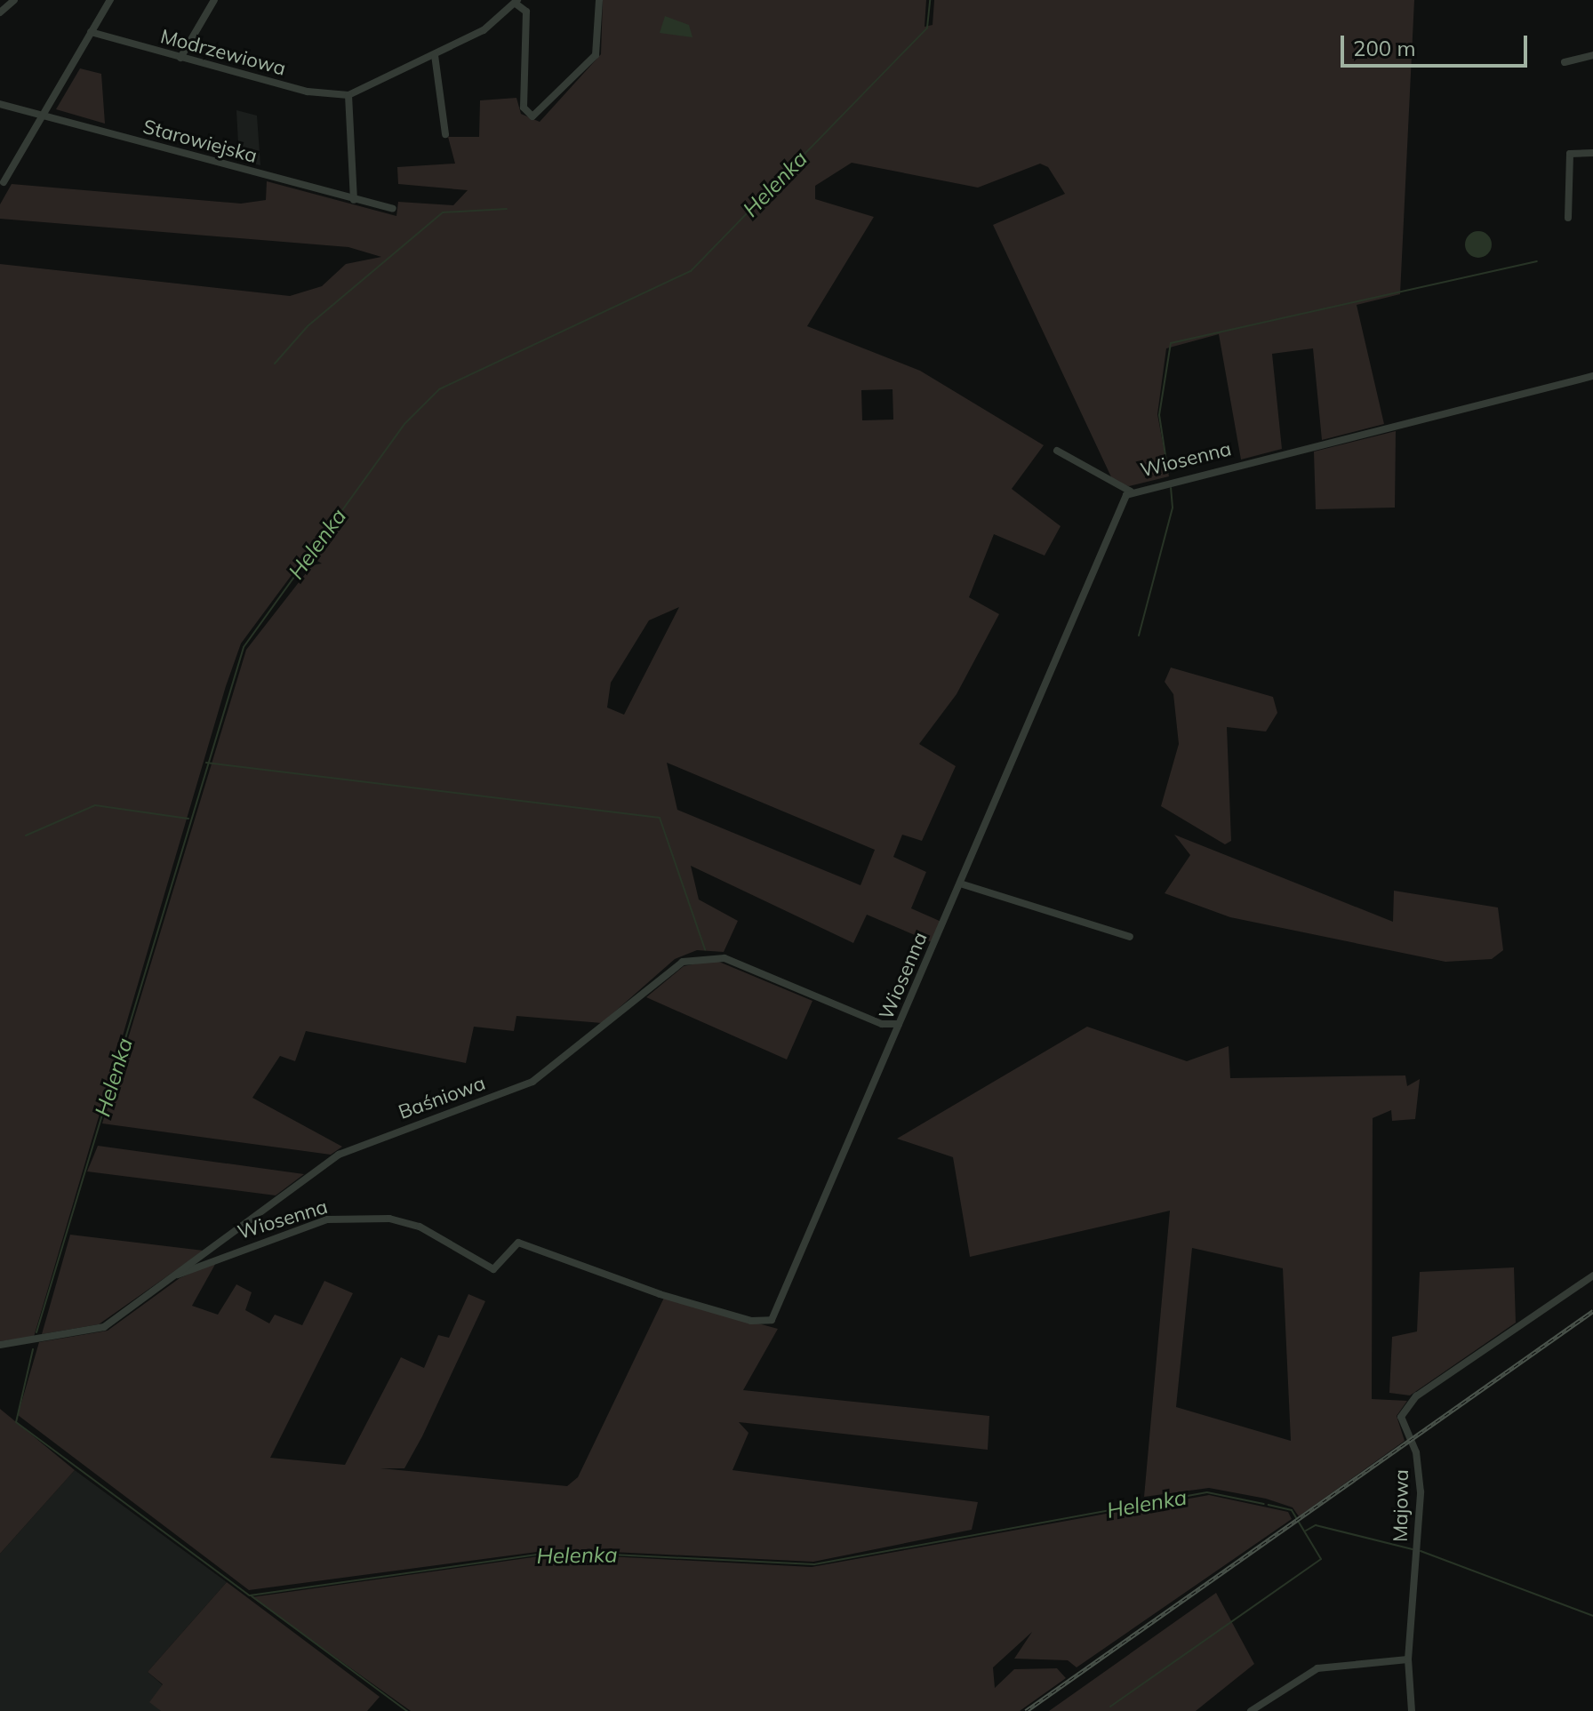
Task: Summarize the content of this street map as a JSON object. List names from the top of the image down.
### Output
{
  "streets": {
    "street": [
      "Modrzewiowa",
      "Starowiejska",
      "Wiosenna",
      "Baśniowa",
      "Majowa"
    ]
  },
  "crossings": [
    ["Wiosenna", "Baśniowa"]
  ],
  "water": ["Helenka"],
  "scale_bar": "200 m"
}
